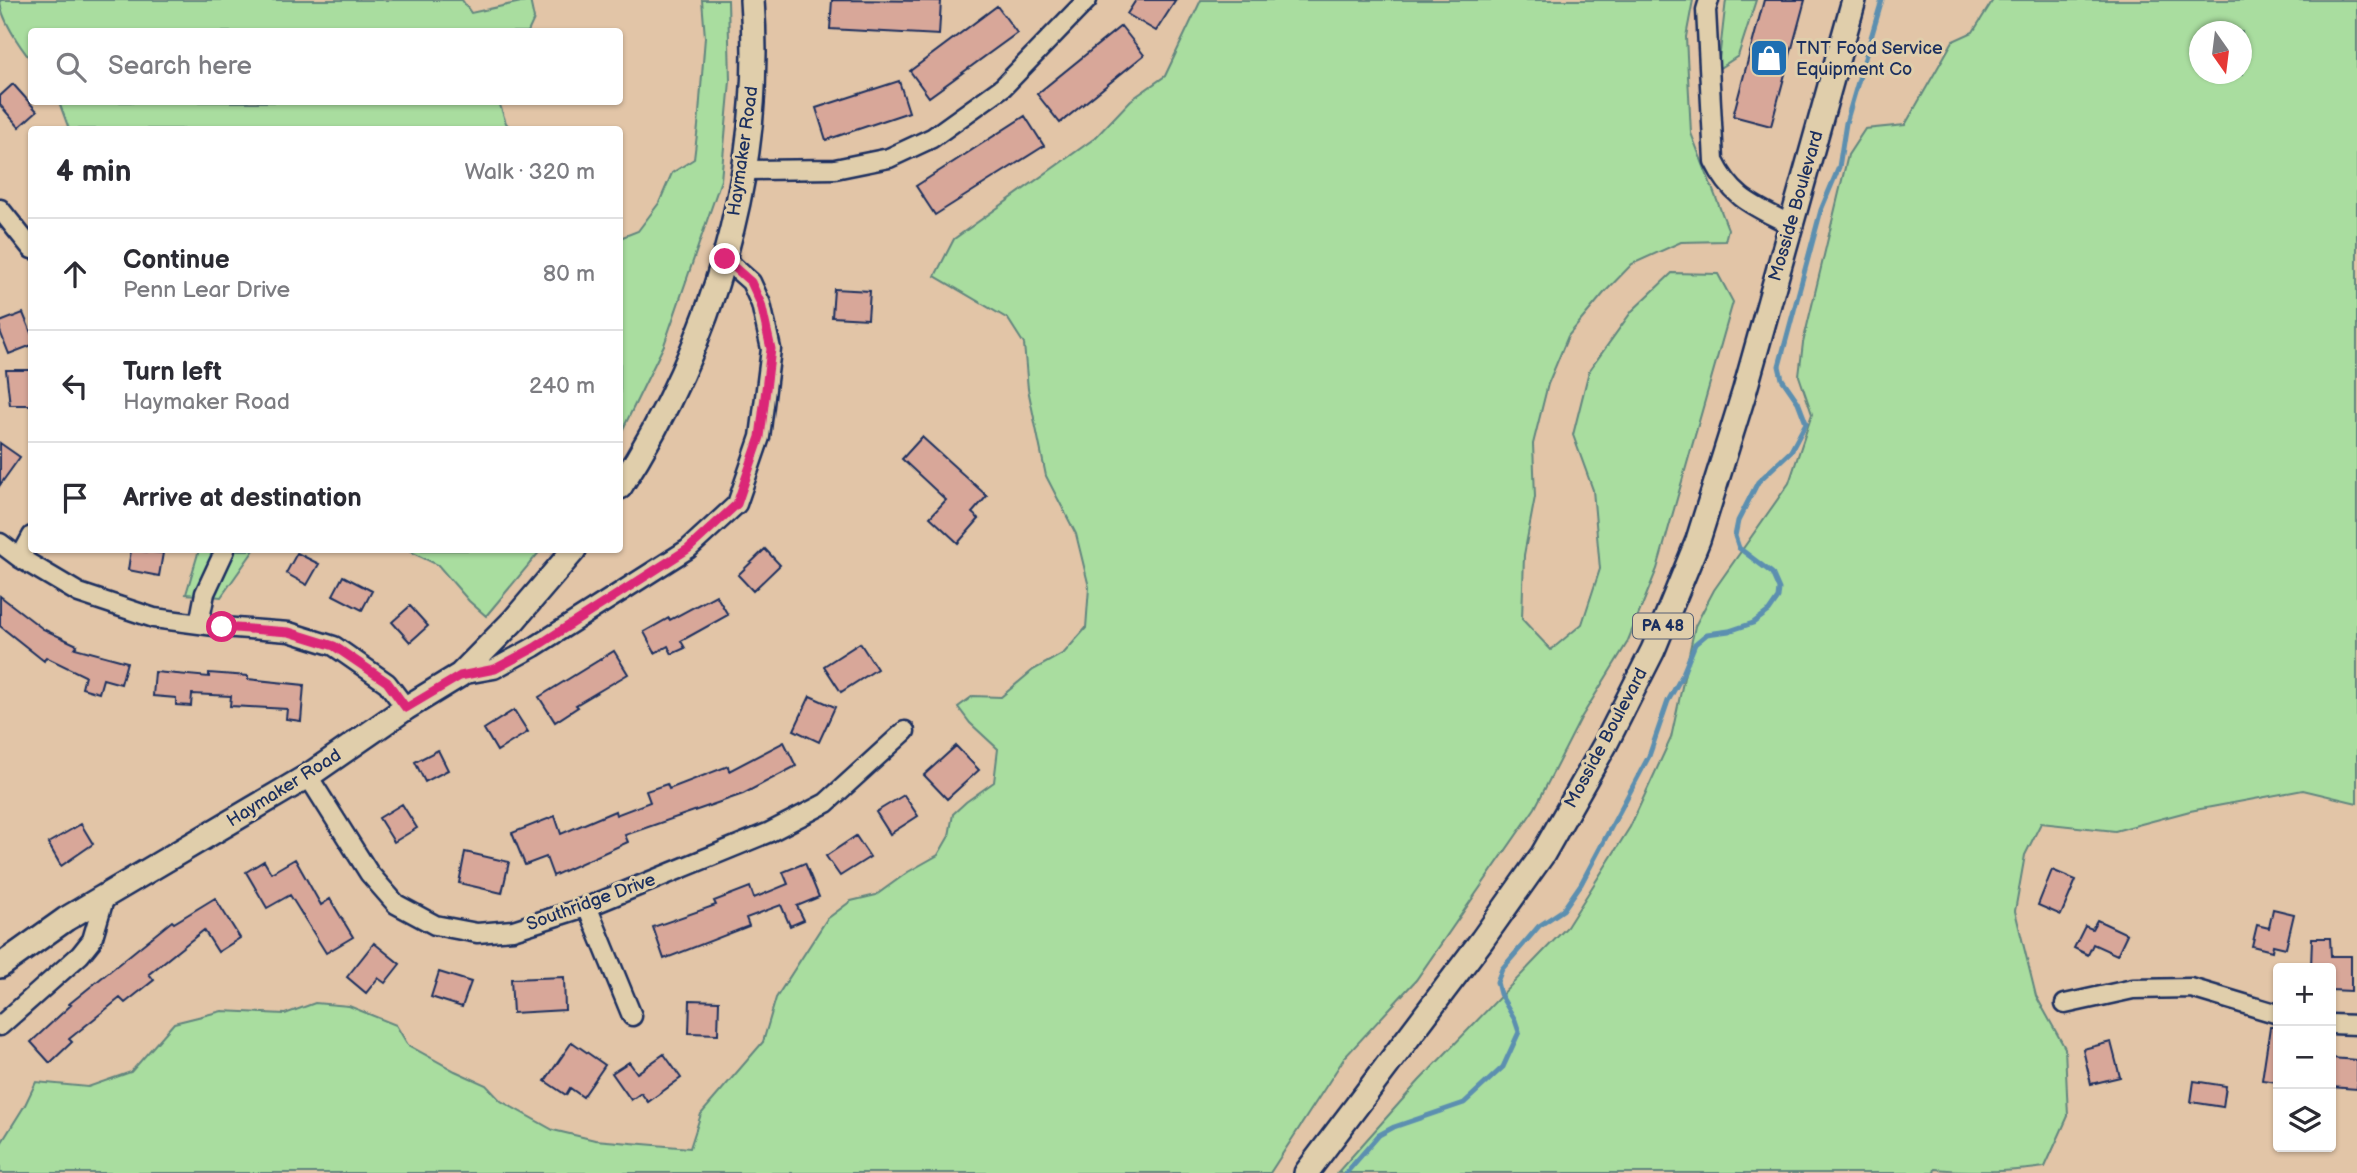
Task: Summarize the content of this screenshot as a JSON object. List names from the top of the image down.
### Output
{
  "streets": {
    "main road": ["Haymaker Road", "Mosside Boulevard", "PA 48"],
    "street": ["Southridge Drive"]
  },
  "crossings": [
    ["Haymaker Road", "Southridge Drive"]
  ],
  "places": {
    "shop": ["TNT Food Service Equipment Co"]
  },
  "north": "bottom",
  "page": {
    "search": "Search here",
    "heading": ["4 min", "Walk · 320 m"],
    "list": [
      ["Continue", "Penn Lear Drive", "80 m"],
      ["Turn left", "Haymaker Road", "240 m"],
      "Arrive at destination"
    ],
    "map_buttons": ["+", "−"]
  }
}
